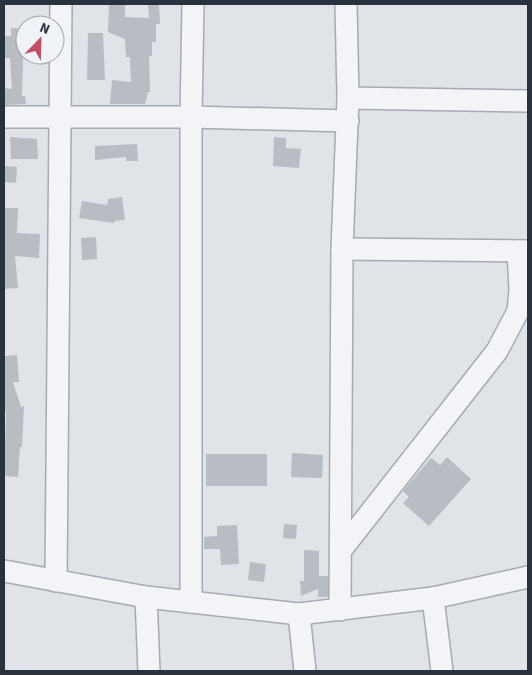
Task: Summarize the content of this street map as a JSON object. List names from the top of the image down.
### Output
{
  "north": "top right"
}
